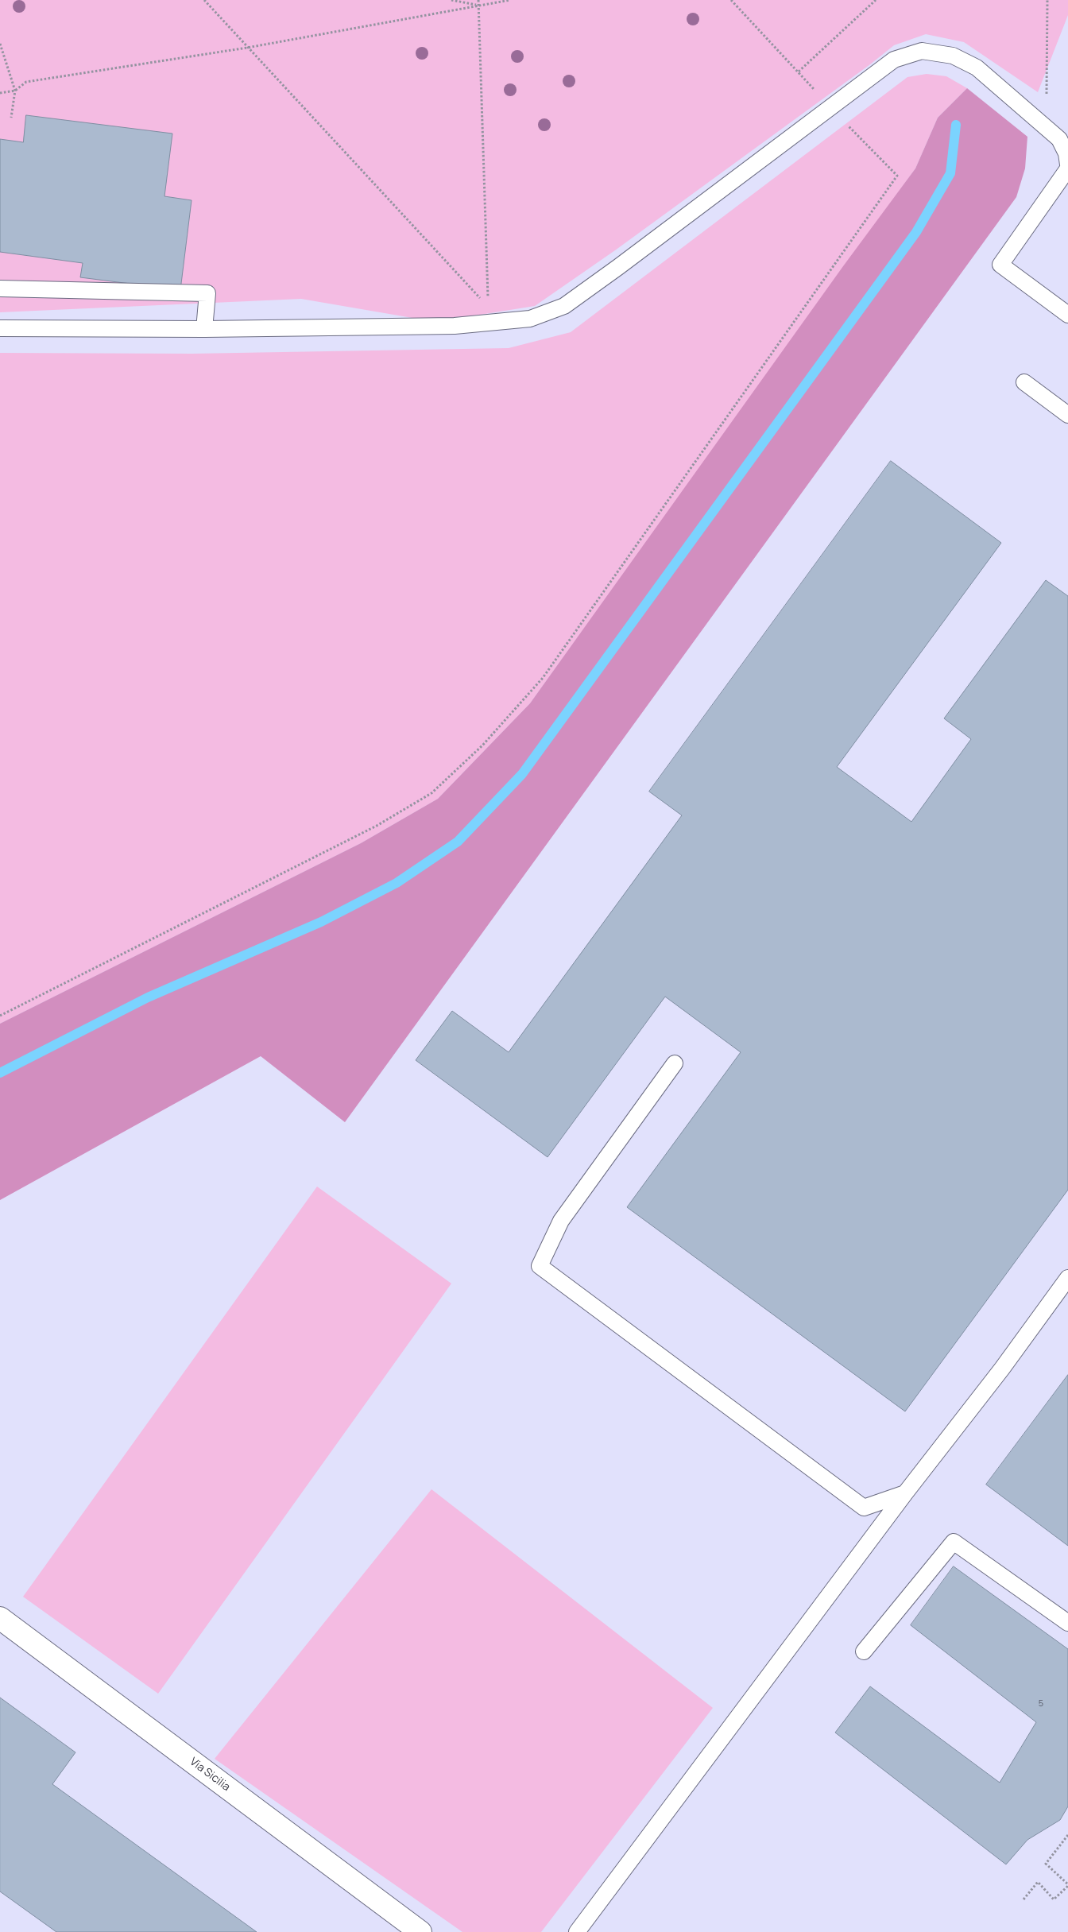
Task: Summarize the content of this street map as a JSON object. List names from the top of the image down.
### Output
{
  "streets": {
    "street": ["Via Sicilia"]
  },
  "house_numbers": ["5"]
}
